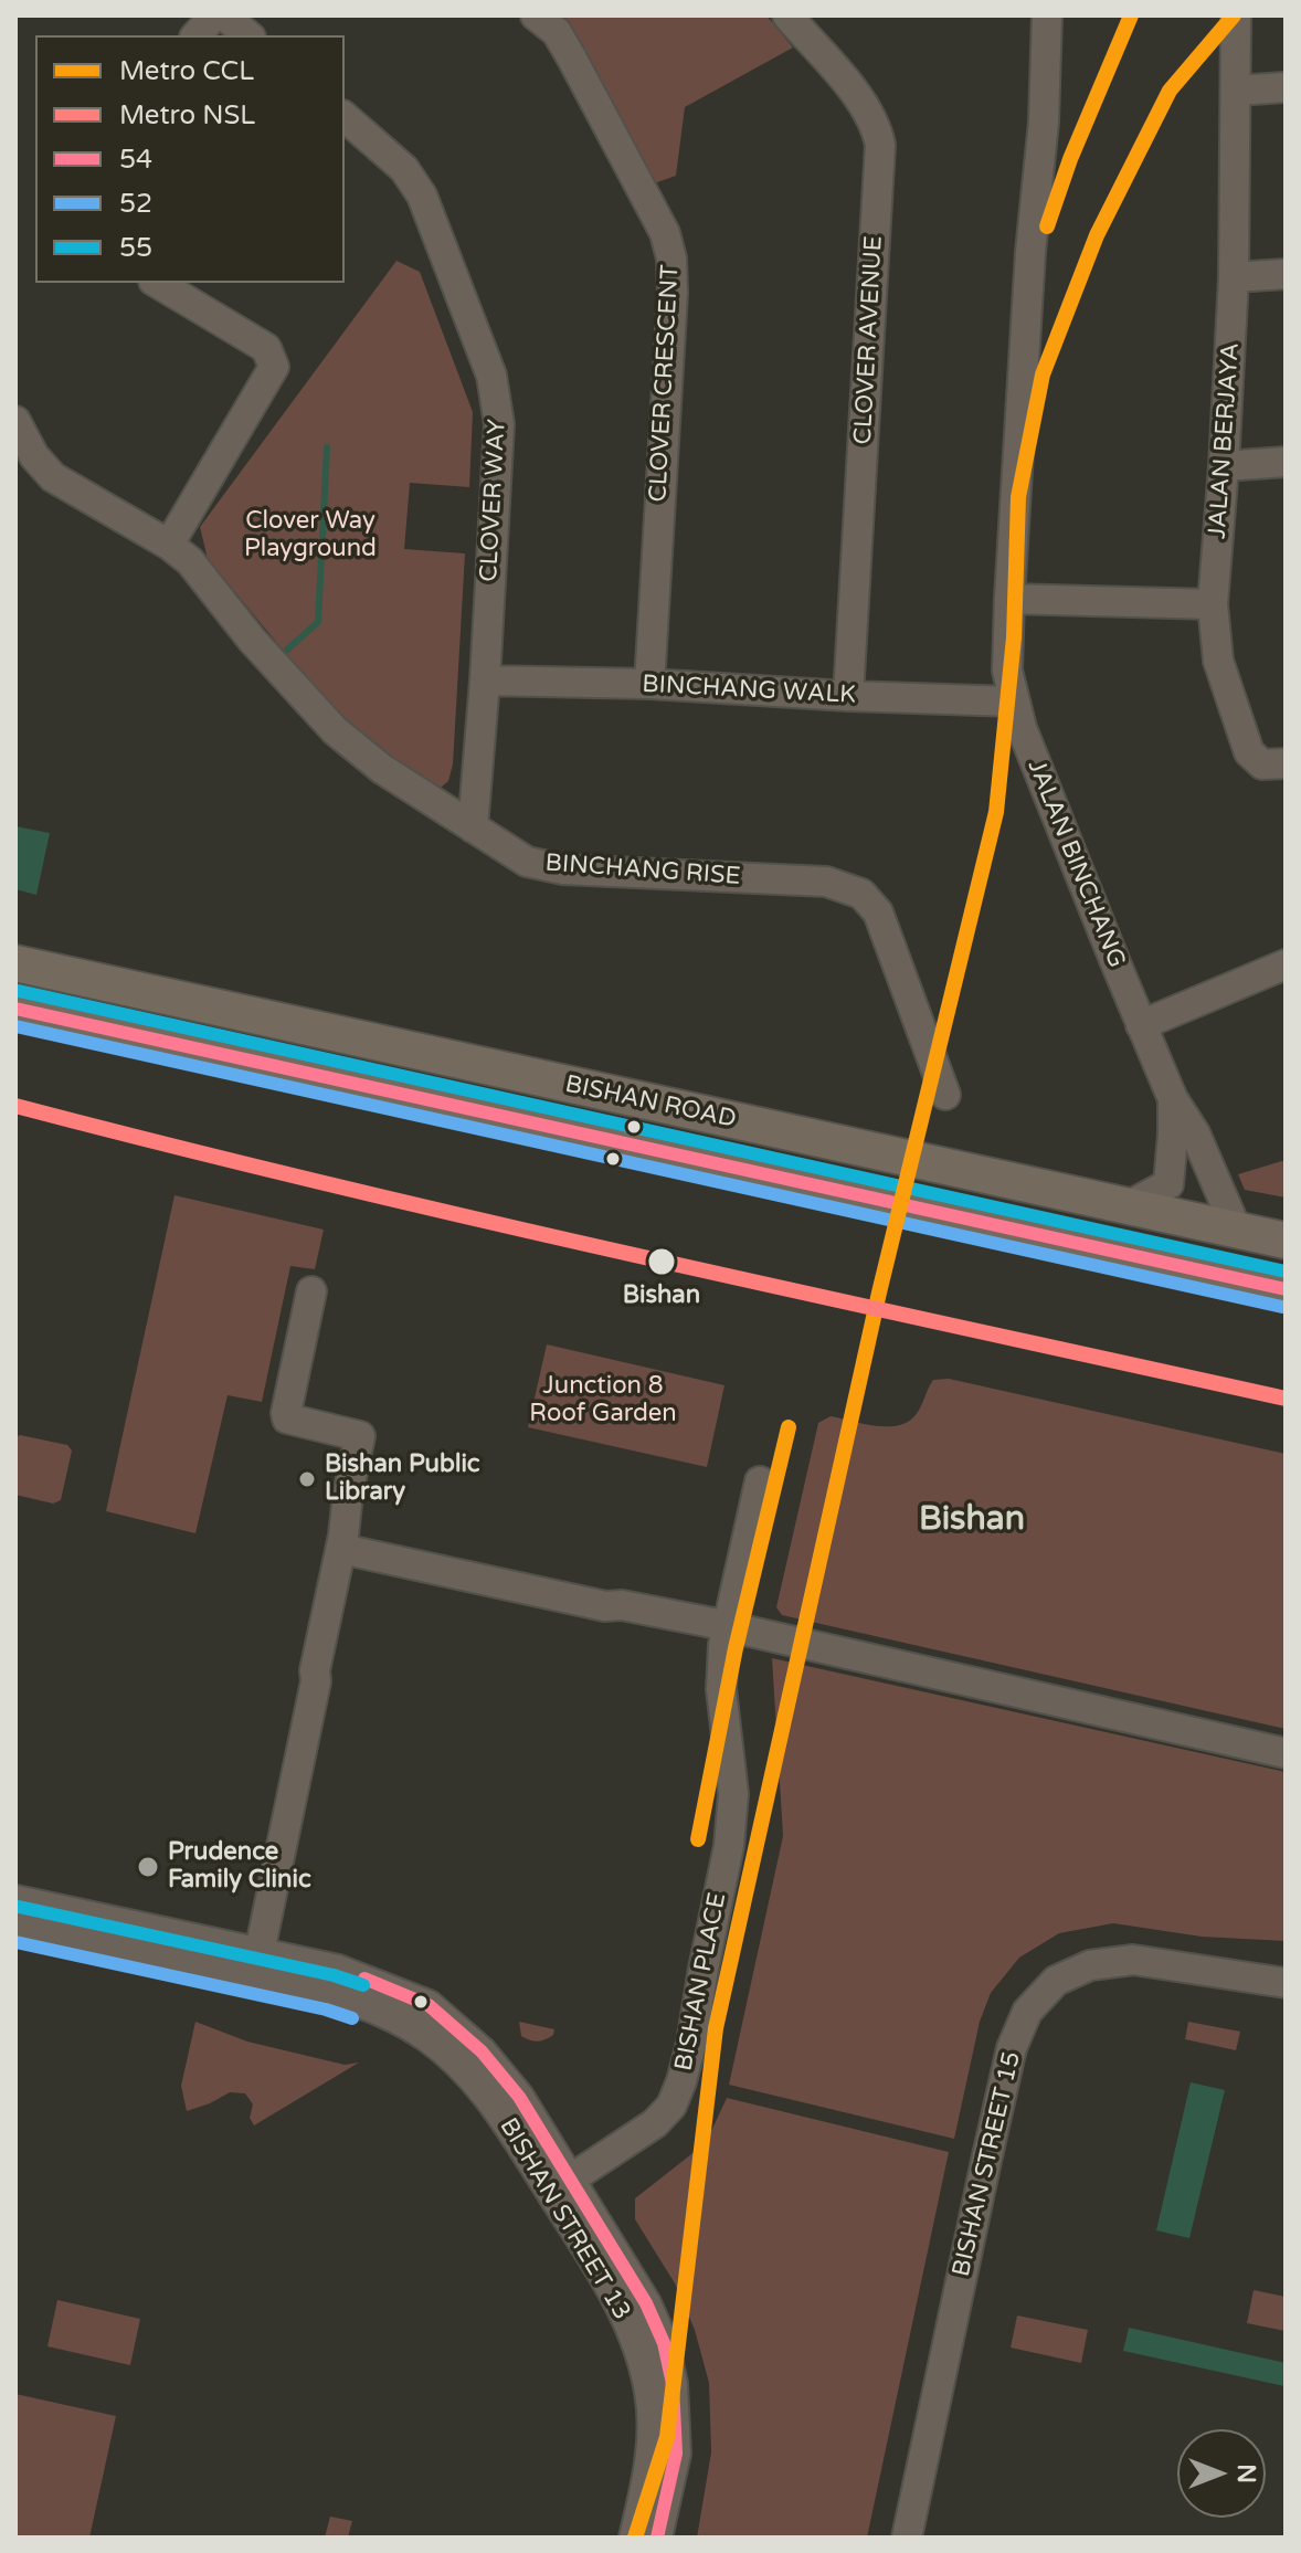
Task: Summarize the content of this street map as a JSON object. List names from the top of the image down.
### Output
{
  "streets": {
    "main road": ["BISHAN ROAD"],
    "street": [
      "CLOVER AVENUE",
      "CLOVER CRESCENT",
      "JALAN BERJAYA",
      "CLOVER WAY",
      "BINCHANG WALK",
      "JALAN BINCHANG",
      "BINCHANG RISE",
      "BISHAN PLACE",
      "BISHAN STREET 15",
      "BISHAN STREET 13"
    ]
  },
  "crossings": [
    ["CLOVER AVENUE", "BINCHANG WALK"],
    ["CLOVER CRESCENT", "BINCHANG WALK"],
    ["CLOVER WAY", "BINCHANG WALK"],
    ["CLOVER WAY", "BINCHANG RISE"],
    ["BINCHANG WALK", "JALAN BINCHANG"],
    ["JALAN BINCHANG", "BISHAN ROAD"],
    ["BISHAN PLACE", "BISHAN STREET 13"]
  ],
  "districts": ["Bishan"],
  "parks": ["Clover Way Playground", "Junction 8 Roof Garden"],
  "places": ["Bishan", "Bishan Public Library", "Prudence Family Clinic"],
  "lines": [
    "metro line CCL",
    "transit line 55",
    "transit line 54",
    "transit line 52",
    "metro line NSL"
  ],
  "legend": [
    "Metro CCL",
    "Metro NSL",
    "54",
    "52",
    "55"
  ],
  "north": "right"
}
